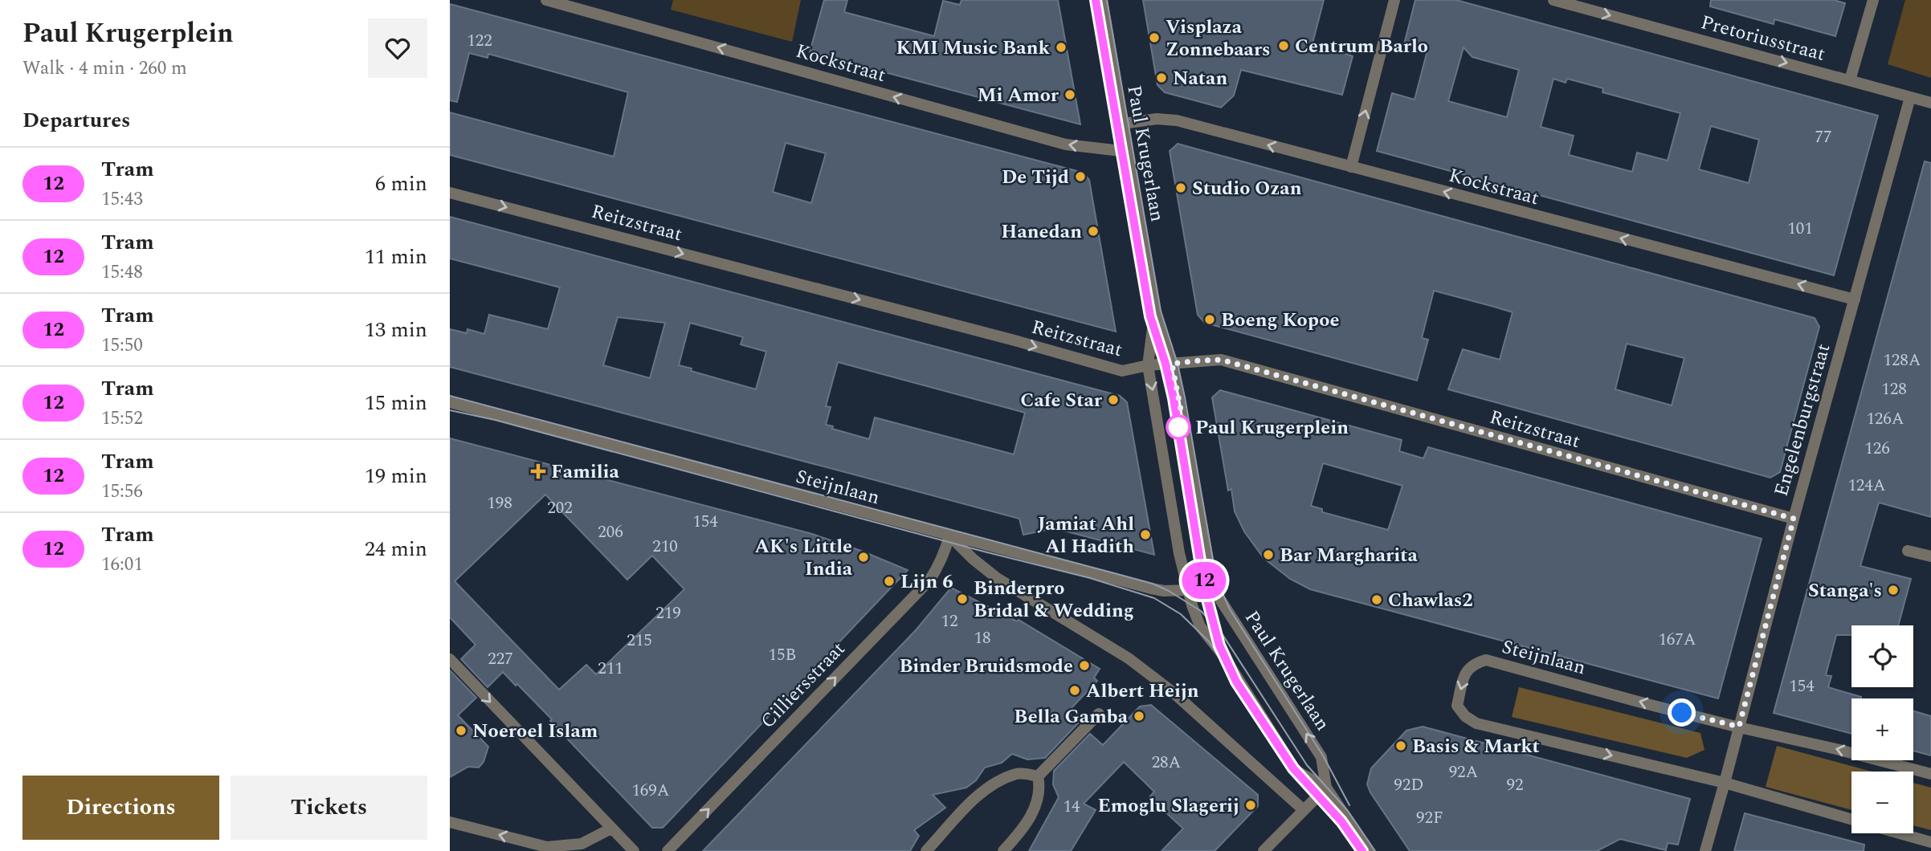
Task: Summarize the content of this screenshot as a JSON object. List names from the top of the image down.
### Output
{
  "streets": {
    "street": [
      "Pretoriusstraat",
      "Kockstraat",
      "Paul Krugerlaan",
      "Reitzstraat",
      "Engelenburgstraat",
      "Steijnlaan",
      "Cilliersstraat"
    ]
  },
  "crossings": [
    ["Pretoriusstraat", "Engelenburgstraat"],
    ["Kockstraat", "Paul Krugerlaan"],
    ["Kockstraat", "Engelenburgstraat"],
    ["Paul Krugerlaan", "Reitzstraat"],
    ["Paul Krugerlaan", "Steijnlaan"],
    ["Reitzstraat", "Engelenburgstraat"],
    ["Engelenburgstraat", "Steijnlaan"],
    ["Steijnlaan", "Cilliersstraat"]
  ],
  "one_way": [
    "Pretoriusstraat",
    "Kockstraat",
    "Reitzstraat",
    "Cilliersstraat"
  ],
  "places": {
    "other": [
      "Visplaza Zonnebaars",
      "Centrum Barlo",
      "KMI Music Bank",
      "Natan",
      "Mi Amor",
      "De Tijd",
      "Studio Ozan",
      "Hanedan",
      "Boeng Kopoe",
      "Cafe Star",
      "Paul Krugerplein",
      "Jamiat Ahl Al Hadith",
      "Bar Margharita",
      "AK's Little India",
      "Lijn 6",
      "Stanga's",
      "Binderpro Bridal & Wedding",
      "Chawlas2",
      "Binder Bruidsmode",
      "Albert Heijn",
      "Bella Gamba",
      "Noeroel Islam",
      "Basis & Markt",
      "Emoglu Slagerij"
    ],
    "health": ["Familia"]
  },
  "lines": ["tram line 12"],
  "house_numbers": [
    "122",
    "77",
    "101",
    "128A",
    "128",
    "126A",
    "126",
    "124A",
    "198",
    "202",
    "154",
    "206",
    "210",
    "219",
    "12",
    "18",
    "167A",
    "215",
    "15B",
    "227",
    "211",
    "154",
    "28A",
    "92A",
    "92D",
    "92",
    "169A",
    "14",
    "92F"
  ],
  "page": {
    "heading": [
      ["Paul Krugerplein", "Walk · 4 min · 260 m"],
      "Departures"
    ],
    "on_map": "12",
    "list": [
      {
        "mark": "12",
        "name": "Tram",
        "note": "15:43",
        "value": "6 min"
      },
      {
        "mark": "12",
        "name": "Tram",
        "note": "15:48",
        "value": "11 min"
      },
      {
        "mark": "12",
        "name": "Tram",
        "note": "15:50",
        "value": "13 min"
      },
      {
        "mark": "12",
        "name": "Tram",
        "note": "15:52",
        "value": "15 min"
      },
      {
        "mark": "12",
        "name": "Tram",
        "note": "15:56",
        "value": "19 min"
      },
      {
        "mark": "12",
        "name": "Tram",
        "note": "16:01",
        "value": "24 min"
      }
    ],
    "map_buttons": ["+", "−"],
    "buttons": ["Directions", "Tickets"]
  }
}
